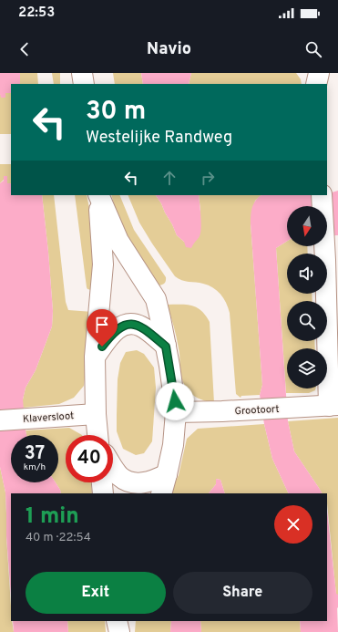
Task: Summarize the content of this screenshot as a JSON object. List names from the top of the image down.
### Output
{
  "streets": {
    "street": ["Grootoort", "Klaversloot"]
  },
  "north": "bottom",
  "page": {
    "status": "22:53",
    "header": "Navio",
    "turn": ["30 m", "Westelijke Randweg"],
    "speed": "37 km/h",
    "limit": "40",
    "heading": ["1 min", "40 m · 22:54"],
    "buttons": ["Exit", "Share"]
  }
}
